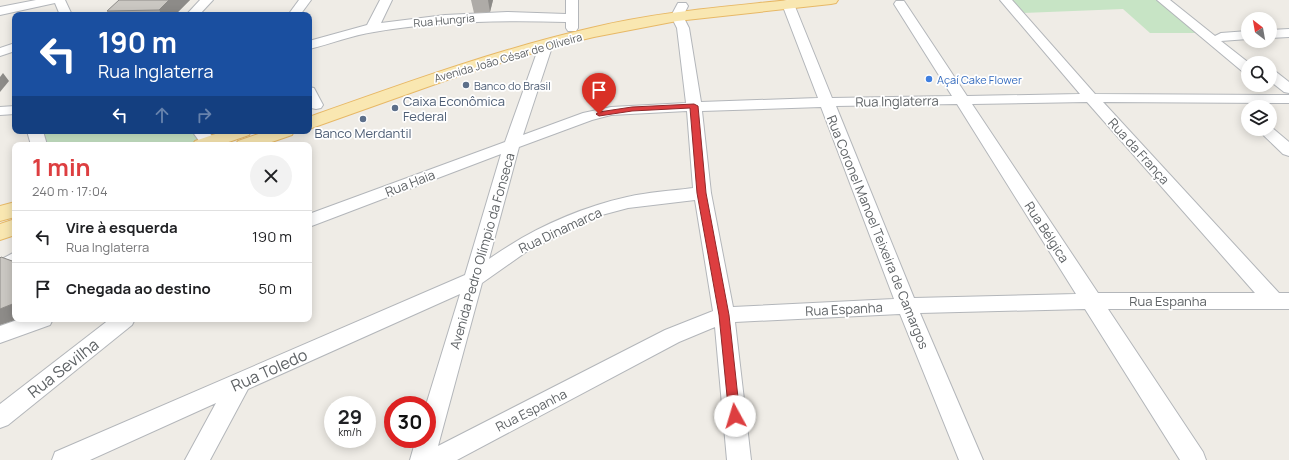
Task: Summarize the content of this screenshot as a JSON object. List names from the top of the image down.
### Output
{
  "streets": {
    "main road": ["Avenida João César de Oliveira"],
    "street": [
      "Rua Hungria",
      "Rua Inglaterra",
      "Rua da França",
      "Rua Haia",
      "Rua Dinamarca",
      "Rua Coronel Manoel Teixeira de Camargos",
      "Rua Bélgica",
      "Avenida Pedro Olímpio da Fonseca",
      "Rua Espanha",
      "Rua Sevilha",
      "Rua Toledo"
    ]
  },
  "crossings": [
    ["Rua Hungria", "Avenida João César de Oliveira"],
    ["Avenida João César de Oliveira", "Rua Coronel Manoel Teixeira de Camargos"],
    ["Avenida João César de Oliveira", "Avenida Pedro Olímpio da Fonseca"],
    ["Rua Inglaterra", "Rua da França"],
    ["Rua Inglaterra", "Rua Haia"],
    ["Rua Inglaterra", "Rua Coronel Manoel Teixeira de Camargos"],
    ["Rua Inglaterra", "Rua Bélgica"],
    ["Rua Inglaterra", "Avenida Pedro Olímpio da Fonseca"],
    ["Rua da França", "Rua Espanha"],
    ["Rua Haia", "Avenida Pedro Olímpio da Fonseca"],
    ["Rua Dinamarca", "Avenida Pedro Olímpio da Fonseca"],
    ["Rua Dinamarca", "Rua Toledo"],
    ["Rua Coronel Manoel Teixeira de Camargos", "Rua Espanha"],
    ["Rua Bélgica", "Rua Espanha"],
    ["Avenida Pedro Olímpio da Fonseca", "Rua Toledo"]
  ],
  "places": [
    "Açaí Cake Flower",
    "Banco do Brasil",
    "Caixa Econômica Federal",
    "Banco Merdantil"
  ],
  "north": "top left",
  "page": {
    "turn": ["190 m", "Rua Inglaterra"],
    "heading": ["1 min", "240 m · 17:04"],
    "list": [
      {
        "name": "Vire à esquerda",
        "note": "Rua Inglaterra",
        "value": "190 m"
      },
      {
        "name": "Chegada ao destino",
        "value": "50 m"
      }
    ],
    "speed": "29 km/h",
    "limit": "30"
  }
}
